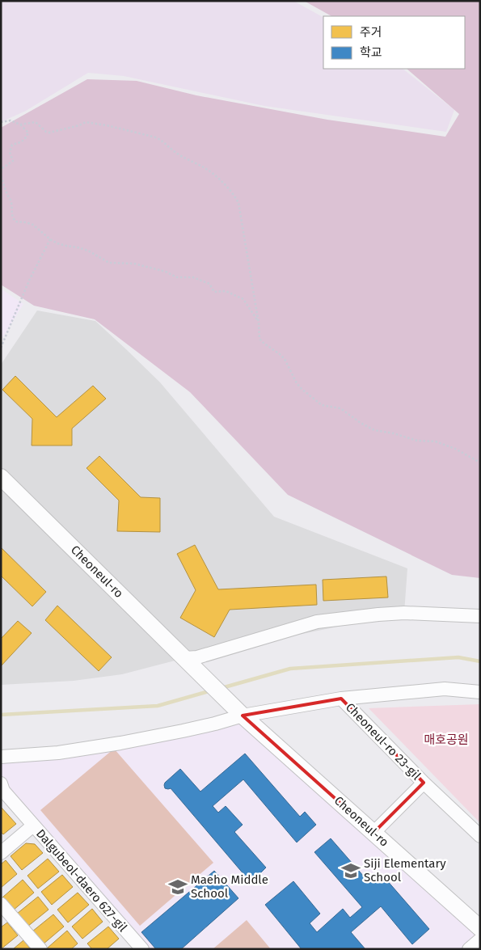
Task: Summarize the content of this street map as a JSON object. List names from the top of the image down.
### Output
{
  "streets": {
    "street": ["Cheoneul-ro", "Cheoneul-ro 23-gil", "Dalgubeol-daero 627-gil"]
  },
  "crossings": [
    ["Cheoneul-ro", "Cheoneul-ro 23-gil"]
  ],
  "parks": ["매호공원"],
  "places": {
    "school or university": ["Siji Elementary School", "Maeho Middle School"]
  },
  "legend": ["주거", "학교"]
}
